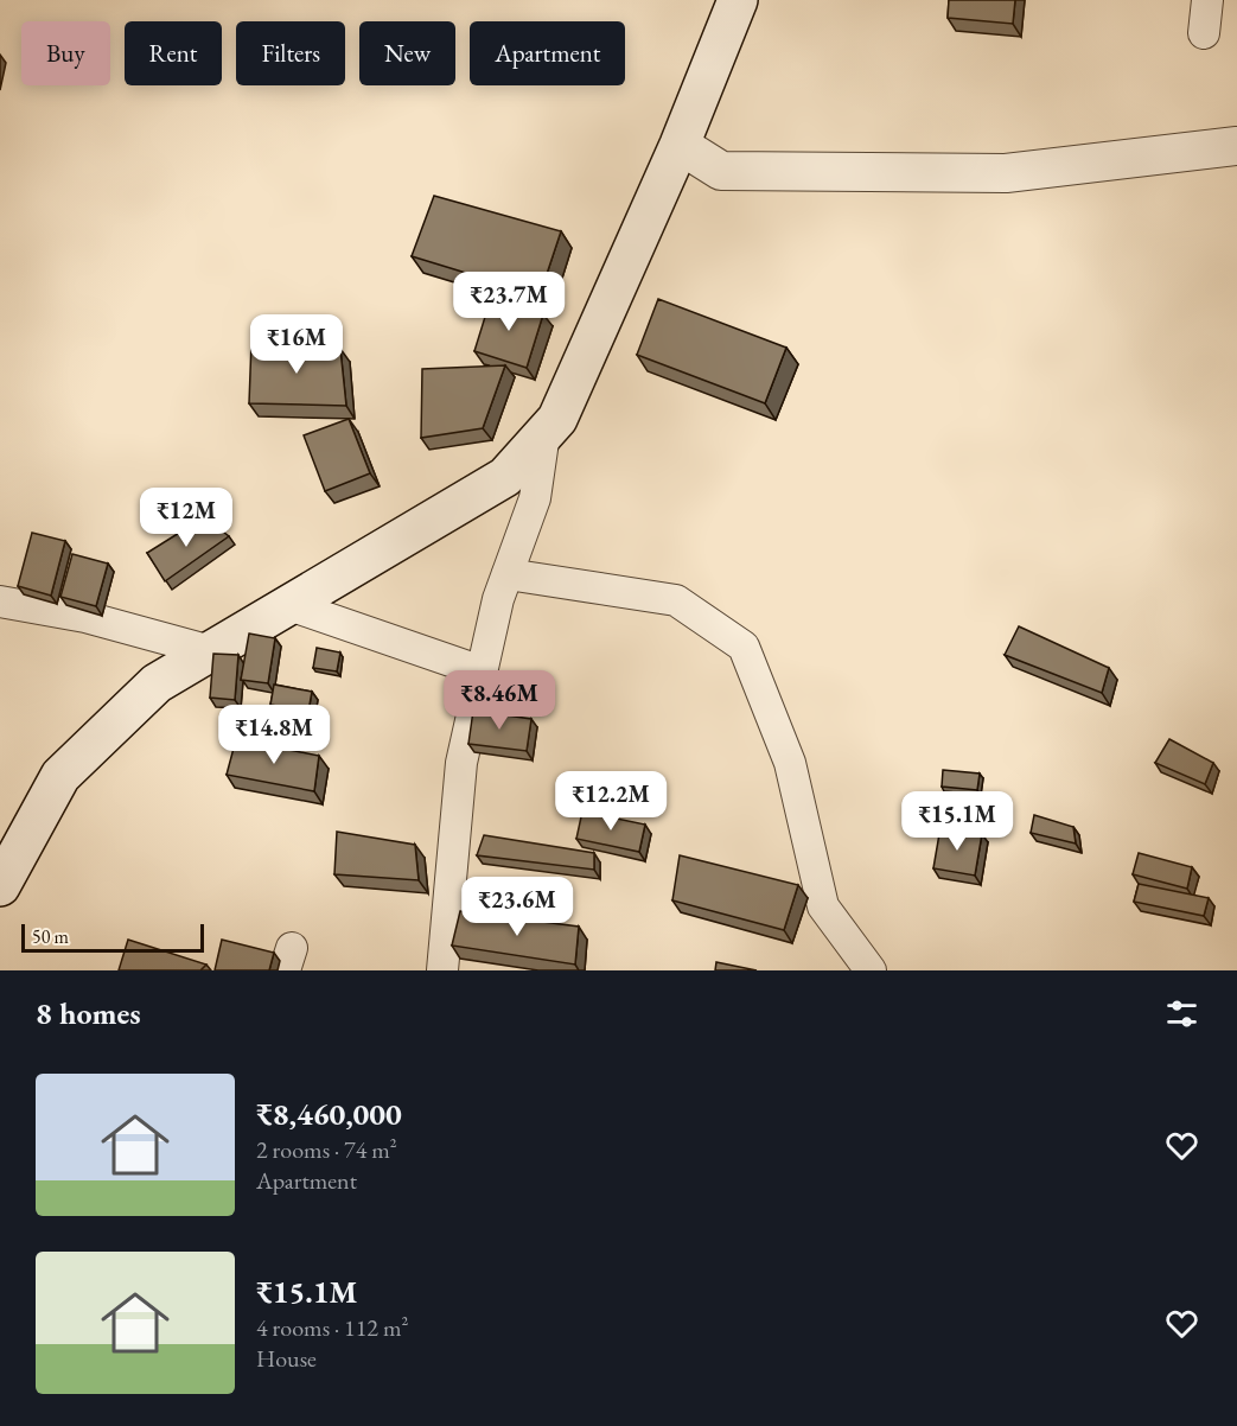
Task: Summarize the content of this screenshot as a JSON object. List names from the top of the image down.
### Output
{
  "scale_bar": "50 m",
  "page": {
    "chip": [
      "Buy",
      "Rent",
      "Filters",
      "New",
      "Apartment"
    ],
    "price": [
      "₹23.7M",
      "₹16M",
      "₹12M",
      "₹8.46M",
      "₹14.8M",
      "₹12.2M",
      "₹15.1M",
      "₹23.6M"
    ],
    "scale": "50 m",
    "heading": "8 homes",
    "list": [
      {
        "name": "₹8,460,000",
        "note": "2 rooms · 74 m² · Apartment"
      },
      {
        "name": "₹15.1M",
        "note": "4 rooms · 112 m² · House"
      }
    ]
  }
}
